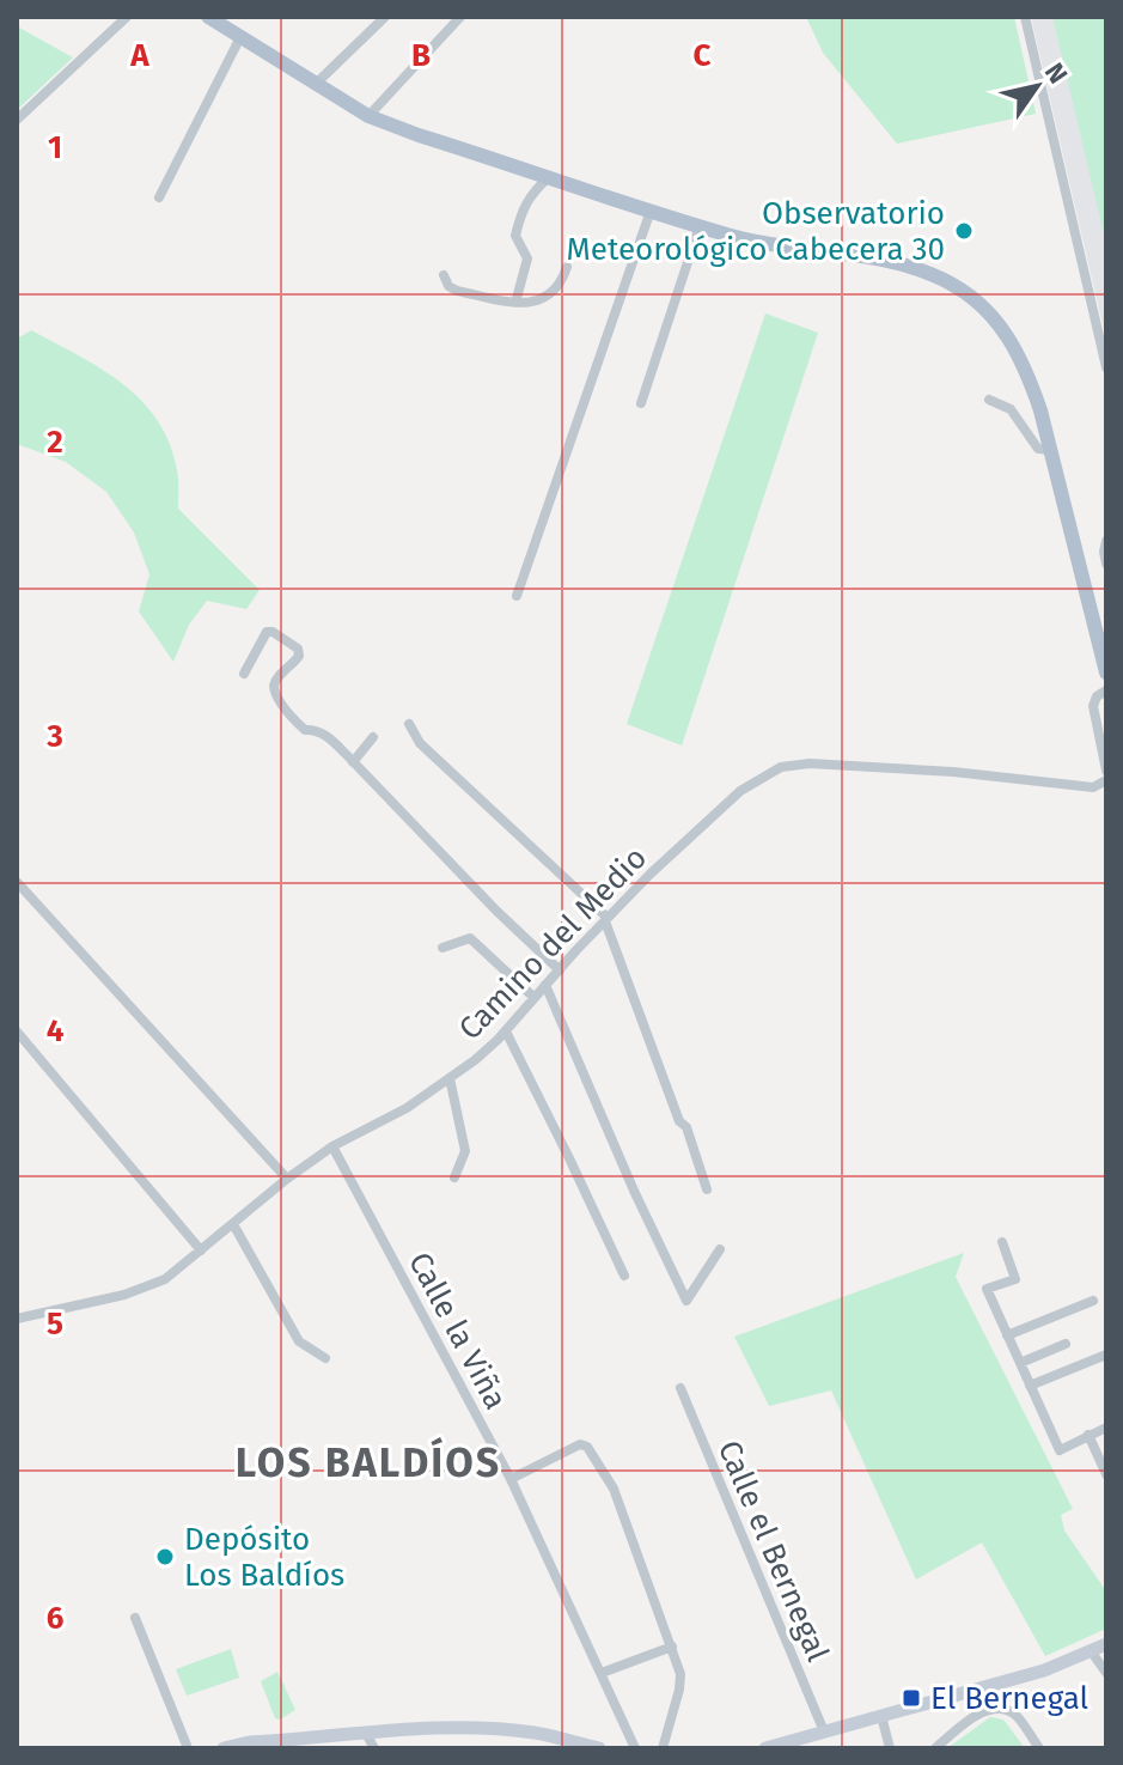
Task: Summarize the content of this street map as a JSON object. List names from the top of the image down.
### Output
{
  "streets": {
    "street": ["Camino del Medio", "Calle la Viña", "Calle el Bernegal"]
  },
  "crossings": [
    ["Camino del Medio", "Calle la Viña"]
  ],
  "districts": ["LOS BALDÍOS"],
  "places": {
    "other": ["Observatorio Meteorológico Cabecera 30", "Depósito Los Baldíos"],
    "transit": ["El Bernegal"]
  },
  "north": "top right",
  "grid": {
    "columns": ["A", "B", "C"],
    "rows": [
      "1",
      "2",
      "3",
      "4",
      "5",
      "6"
    ]
  }
}
